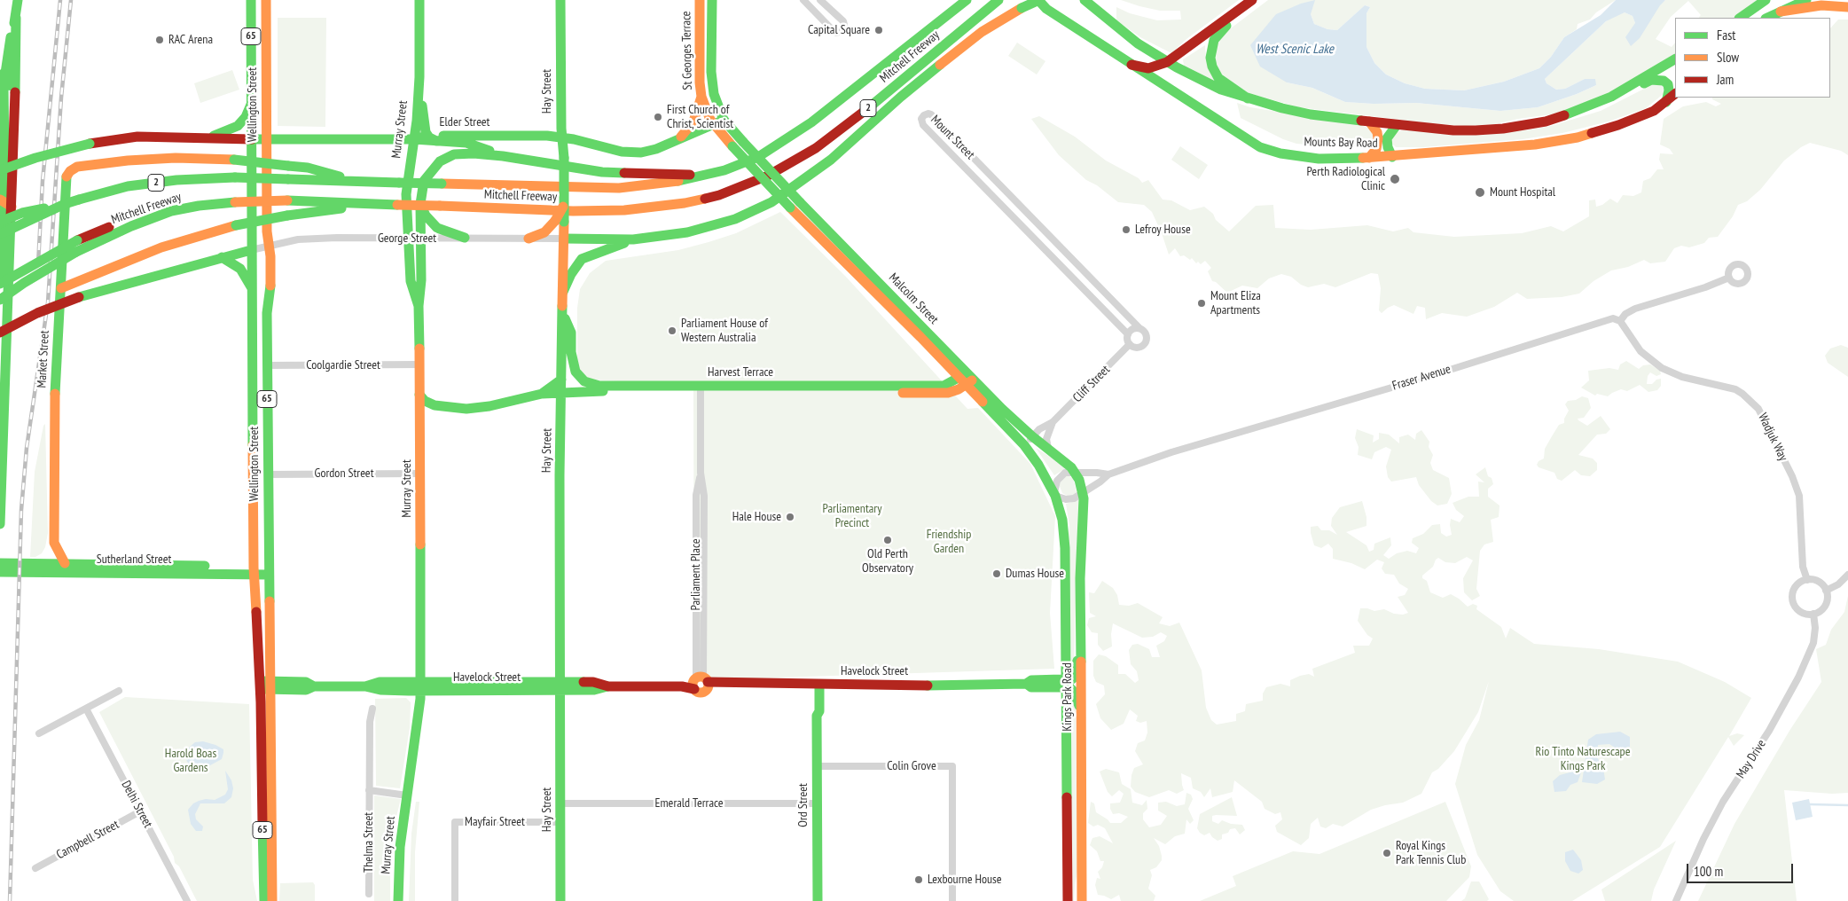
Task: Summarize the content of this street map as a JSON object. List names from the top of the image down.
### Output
{
  "streets": {
    "main road": [
      "65",
      "St Georges Terrace",
      "Mitchell Freeway",
      "Hay Street",
      "Wellington Street",
      "2",
      "Elder Street",
      "Murray Street",
      "Mounts Bay Road",
      "Malcolm Street",
      "Market Street",
      "Harvest Terrace",
      "Sutherland Street",
      "Havelock Street",
      "Kings Park Road",
      "Ord Street"
    ],
    "street": [
      "Mount Street",
      "George Street",
      "Coolgardie Street",
      "Fraser Avenue",
      "Cliff Street",
      "Wadjuk Way",
      "Gordon Street",
      "Parliament Place",
      "May Drive",
      "Colin Grove",
      "Emerald Terrace",
      "Delhi Street",
      "Mayfair Street",
      "Campbell Street",
      "Thelma Street"
    ]
  },
  "crossings": [
    ["St Georges Terrace", "Elder Street"],
    ["St Georges Terrace", "Malcolm Street"],
    ["Mitchell Freeway", "2"],
    ["Hay Street", "Elder Street"],
    ["Hay Street", "George Street"],
    ["Hay Street", "Harvest Terrace"],
    ["Hay Street", "Havelock Street"],
    ["Hay Street", "Emerald Terrace"],
    ["Hay Street", "Mayfair Street"],
    ["Wellington Street", "George Street"],
    ["Wellington Street", "Coolgardie Street"],
    ["Wellington Street", "Gordon Street"],
    ["Wellington Street", "Sutherland Street"],
    ["Wellington Street", "Havelock Street"],
    ["2", "Market Street"],
    ["Elder Street", "Murray Street"],
    ["Elder Street", "Malcolm Street"],
    ["Murray Street", "George Street"],
    ["Murray Street", "Coolgardie Street"],
    ["Murray Street", "Harvest Terrace"],
    ["Murray Street", "Gordon Street"],
    ["Murray Street", "Havelock Street"],
    ["Mount Street", "Cliff Street"],
    ["Malcolm Street", "Harvest Terrace"],
    ["Malcolm Street", "Fraser Avenue"],
    ["Malcolm Street", "Cliff Street"],
    ["Malcolm Street", "Kings Park Road"],
    ["Market Street", "Sutherland Street"],
    ["Harvest Terrace", "Parliament Place"],
    ["Fraser Avenue", "Wadjuk Way"],
    ["Fraser Avenue", "Kings Park Road"],
    ["Wadjuk Way", "May Drive"],
    ["Parliament Place", "Havelock Street"],
    ["Havelock Street", "Kings Park Road"],
    ["Havelock Street", "Ord Street"],
    ["Colin Grove", "Ord Street"],
    ["Emerald Terrace", "Ord Street"],
    ["Delhi Street", "Campbell Street"]
  ],
  "water": ["West Scenic Lake"],
  "parks": [
    "Parliamentary Precinct",
    "Friendship Garden",
    "Rio Tinto Naturescape Kings Park",
    "Harold Boas Gardens"
  ],
  "places": [
    "Capital Square",
    "RAC Arena",
    "First Church of Christ, Scientist",
    "Perth Radiological Clinic",
    "Mount Hospital",
    "Lefroy House",
    "Mount Eliza Apartments",
    "Parliament House of Western Australia",
    "Hale House",
    "Old Perth Observatory",
    "Dumas House",
    "Royal Kings Park Tennis Club",
    "Lexbourne House"
  ],
  "legend": ["Fast", "Slow", "Jam"],
  "scale_bar": "100 m"
}
